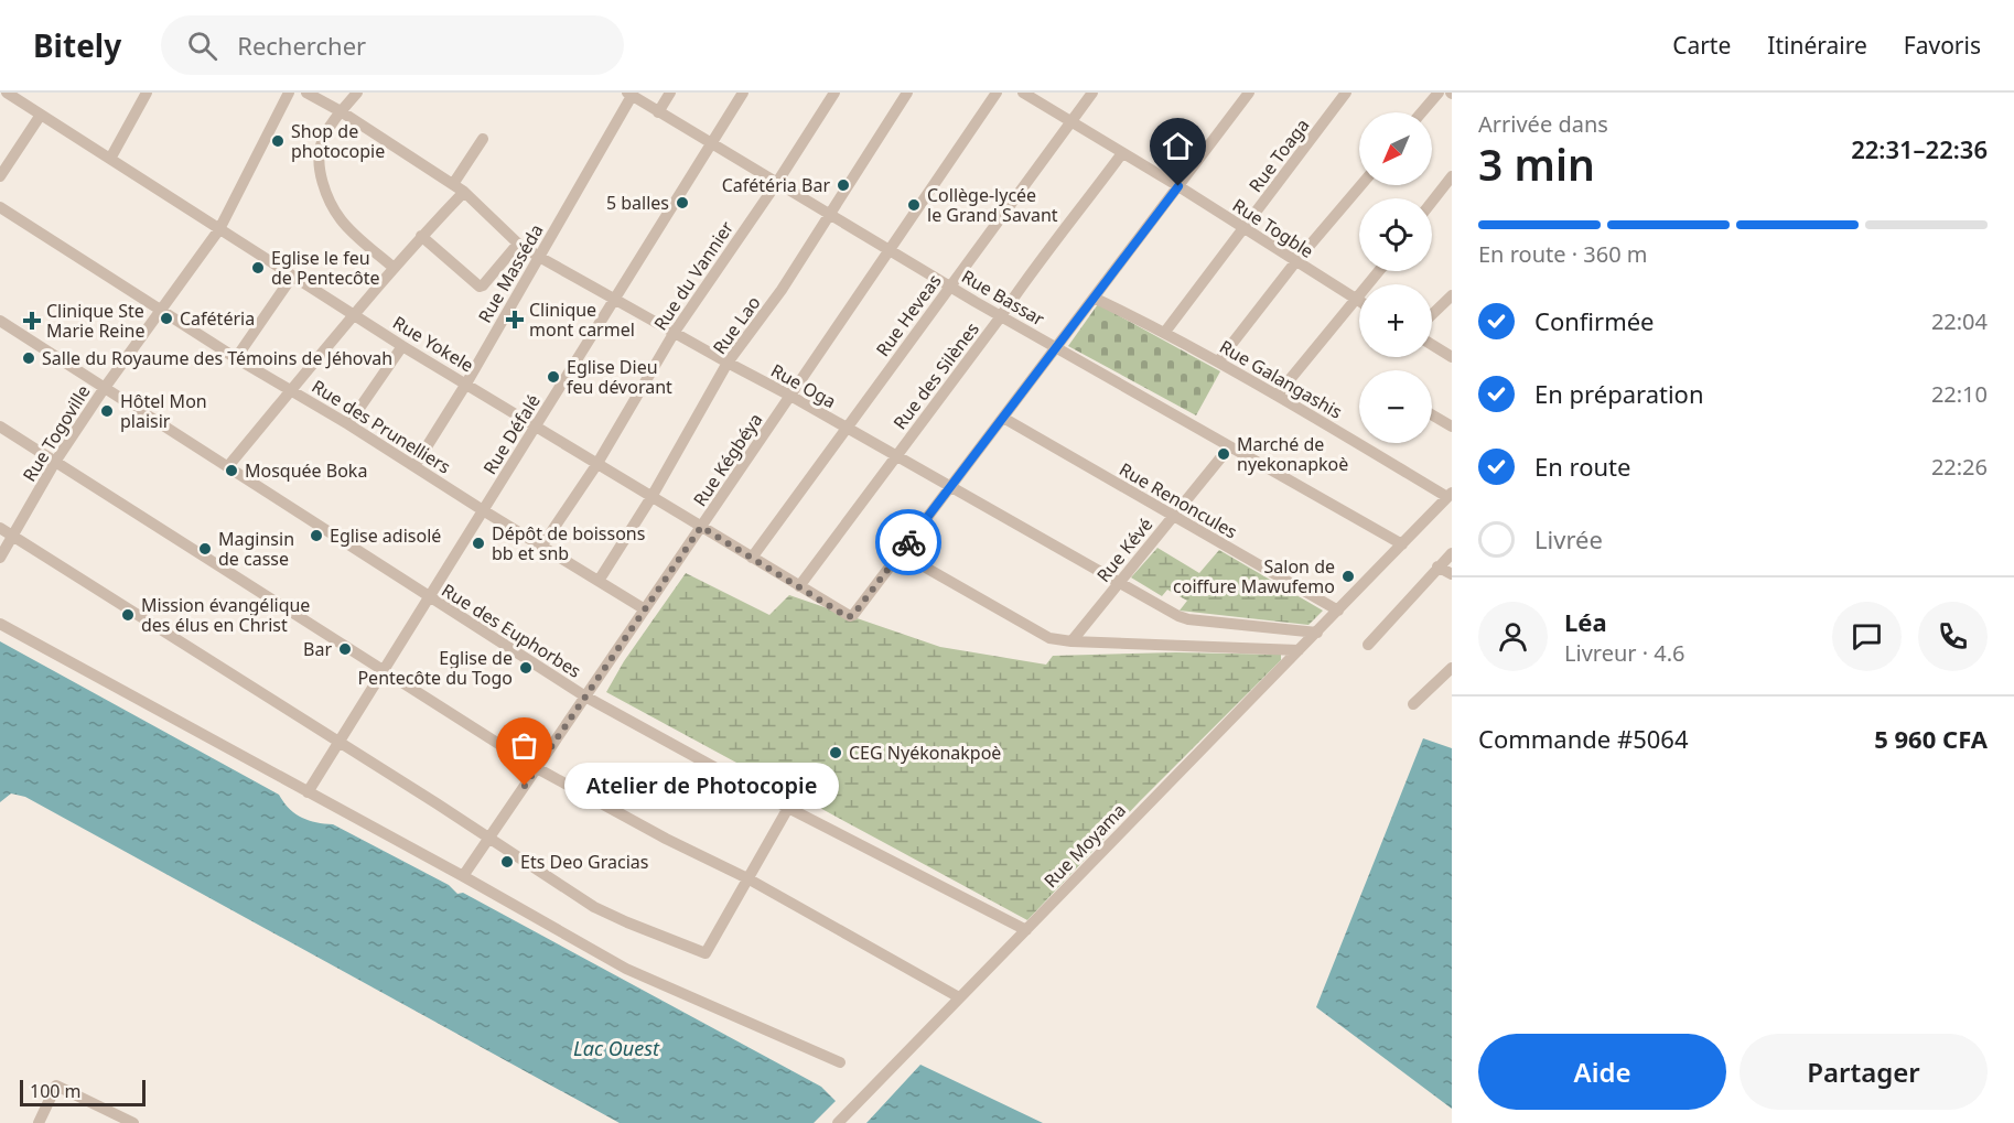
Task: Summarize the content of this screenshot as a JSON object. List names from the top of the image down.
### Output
{
  "streets": {
    "street": [
      "Rue Toaga",
      "Rue Togble",
      "Rue Masséda",
      "Rue du Vannier",
      "Rue Bassar",
      "Rue Heveas",
      "Rue Lao",
      "Rue Yokele",
      "Rue des Silènes",
      "Rue Galangashis",
      "Rue Oga",
      "Rue des Prunelliers",
      "Rue Togoville",
      "Rue Défalé",
      "Rue Kégbéya",
      "Rue Renoncules",
      "Rue Kévé",
      "Rue des Euphorbes",
      "Rue Moyama"
    ]
  },
  "crossings": [
    ["Rue Toaga", "Rue Togble"],
    ["Rue Toaga", "Rue Galangashis"],
    ["Rue Togble", "Rue Heveas"],
    ["Rue Togble", "Rue des Silènes"],
    ["Rue Masséda", "Rue Bassar"],
    ["Rue Masséda", "Rue Yokele"],
    ["Rue Masséda", "Rue Oga"],
    ["Rue Masséda", "Rue des Prunelliers"],
    ["Rue du Vannier", "Rue Bassar"],
    ["Rue du Vannier", "Rue Yokele"],
    ["Rue du Vannier", "Rue Oga"],
    ["Rue du Vannier", "Rue des Prunelliers"],
    ["Rue Bassar", "Rue Heveas"],
    ["Rue Bassar", "Rue Lao"],
    ["Rue Bassar", "Rue des Silènes"],
    ["Rue Bassar", "Rue Défalé"],
    ["Rue Bassar", "Rue Kégbéya"],
    ["Rue Bassar", "Rue Kévé"],
    ["Rue Bassar", "Rue Moyama"],
    ["Rue Heveas", "Rue Yokele"],
    ["Rue Heveas", "Rue Oga"],
    ["Rue Lao", "Rue Yokele"],
    ["Rue Lao", "Rue Oga"],
    ["Rue Lao", "Rue des Prunelliers"],
    ["Rue Yokele", "Rue des Silènes"],
    ["Rue Yokele", "Rue Togoville"],
    ["Rue Yokele", "Rue Défalé"],
    ["Rue Yokele", "Rue Kégbéya"],
    ["Rue des Silènes", "Rue Oga"],
    ["Rue Galangashis", "Rue Moyama"],
    ["Rue Oga", "Rue Défalé"],
    ["Rue Oga", "Rue Kégbéya"],
    ["Rue Oga", "Rue Kévé"],
    ["Rue Oga", "Rue Moyama"],
    ["Rue des Prunelliers", "Rue Togoville"],
    ["Rue des Prunelliers", "Rue Défalé"],
    ["Rue des Prunelliers", "Rue Kégbéya"],
    ["Rue Togoville", "Rue des Euphorbes"],
    ["Rue Défalé", "Rue des Euphorbes"],
    ["Rue Kégbéya", "Rue des Euphorbes"],
    ["Rue Renoncules", "Rue Kévé"],
    ["Rue Renoncules", "Rue Moyama"],
    ["Rue des Euphorbes", "Rue Moyama"]
  ],
  "water": ["Lac Ouest"],
  "places": {
    "other": [
      "Shop de photocopie",
      "Cafétéria Bar",
      "5 balles",
      "Collège-lycée le Grand Savant",
      "Eglise le feu de Pentecôte",
      "Cafétéria",
      "Salle du Royaume des Témoins de Jéhovah",
      "Eglise Dieu feu dévorant",
      "Hôtel Mon plaisir",
      "Marché de nyekonapkoè",
      "Mosquée Boka",
      "Eglise adisolé",
      "Dépôt de boissons bb et snb",
      "Maginsin de casse",
      "Salon de coiffure Mawufemo",
      "Mission évangélique des élus en Christ",
      "Bar",
      "Eglise de Pentecôte du Togo",
      "CEG Nyékonakpoè",
      "Atelier de Photocopie",
      "Ets Deo Gracias"
    ],
    "health": ["Clinique mont carmel", "Clinique Ste Marie Reine"]
  },
  "scale_bar": "100 m",
  "north": "bottom left",
  "page": {
    "header": "Bitely",
    "search": "Rechercher",
    "nav": ["Carte", "Itinéraire", "Favoris"],
    "heading": ["3 min", "Arrivée dans", "22:31–22:36"],
    "panel": [
      "Léa",
      "Livreur · 4.6",
      "Commande #5064",
      "5 960 CFA"
    ],
    "map_buttons": ["+", "−"],
    "bar": "En route · 360 m",
    "list": [
      ["Confirmée", "22:04"],
      ["En préparation", "22:10"],
      ["En route", "22:26"],
      "Livrée"
    ],
    "bubble": "Atelier de Photocopie",
    "buttons": ["Aide", "Partager"],
    "scale": "100 m"
  }
}
